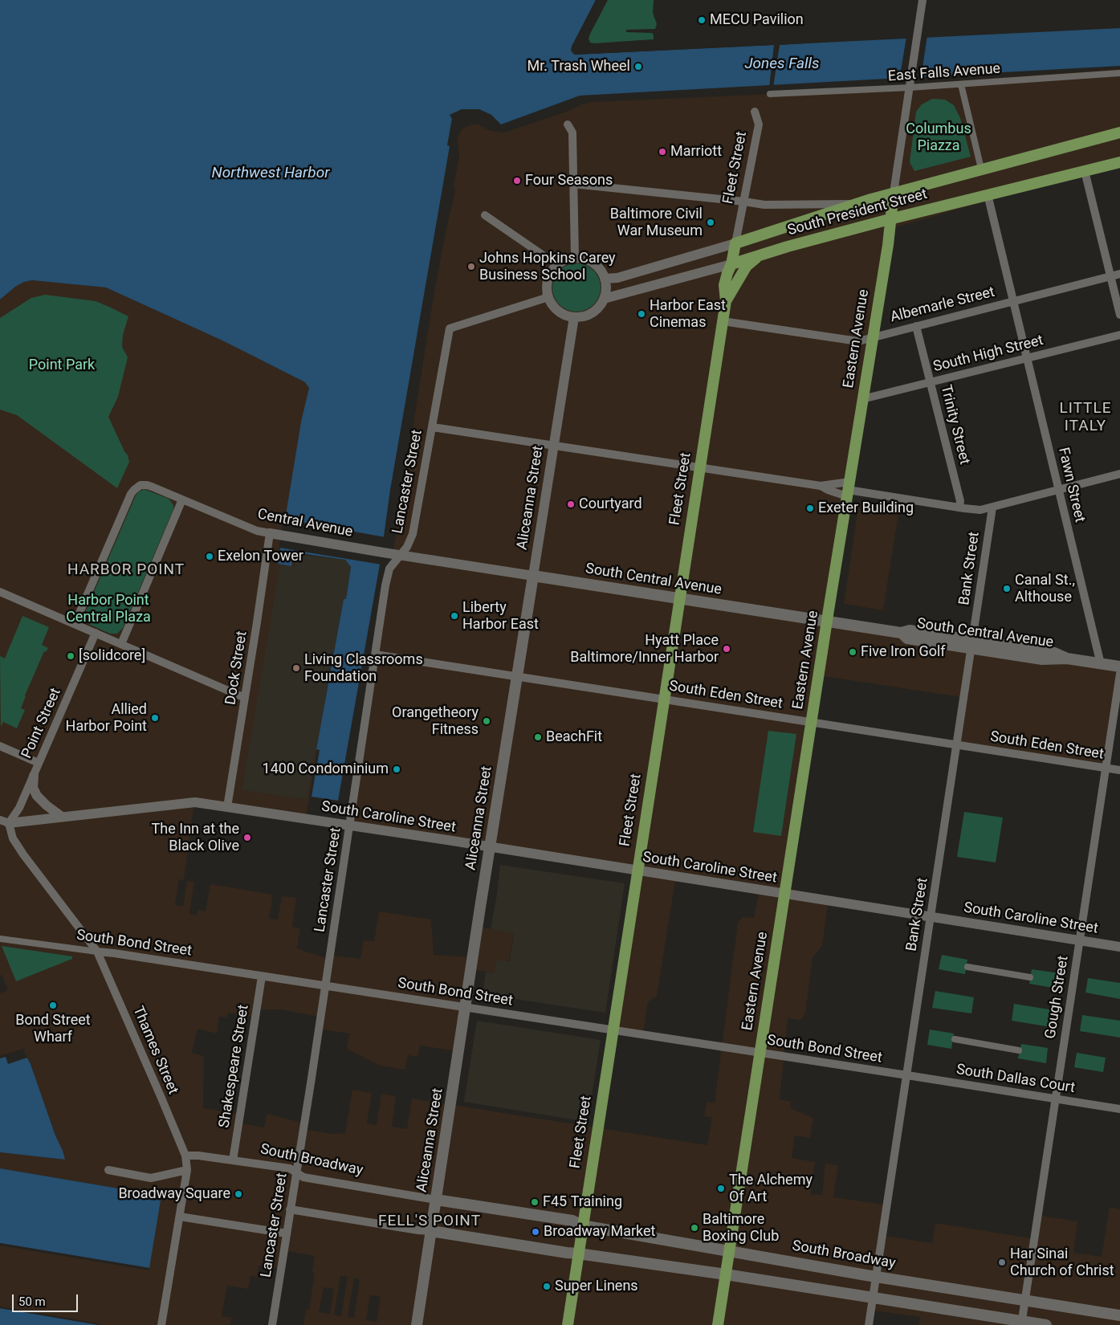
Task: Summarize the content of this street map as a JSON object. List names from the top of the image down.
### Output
{
  "streets": {
    "main road": [
      "Fleet Street",
      "South President Street",
      "Eastern Avenue",
      "Aliceanna Street",
      "South Central Avenue",
      "South Broadway"
    ],
    "street": [
      "East Falls Avenue",
      "Albemarle Street",
      "South High Street",
      "Trinity Street",
      "Lancaster Street",
      "Fawn Street",
      "Central Avenue",
      "Bank Street",
      "Dock Street",
      "South Eden Street",
      "Point Street",
      "South Caroline Street",
      "South Bond Street",
      "Gough Street",
      "Thames Street",
      "Shakespeare Street",
      "South Dallas Court"
    ]
  },
  "crossings": [
    ["East Falls Avenue", "Eastern Avenue"],
    ["Fleet Street", "South President Street"],
    ["Fleet Street", "Albemarle Street"],
    ["Fleet Street", "South Central Avenue"],
    ["Fleet Street", "South Eden Street"],
    ["Fleet Street", "South Caroline Street"],
    ["Fleet Street", "South Bond Street"],
    ["Fleet Street", "South Broadway"],
    ["South President Street", "Eastern Avenue"],
    ["South President Street", "Lancaster Street"],
    ["South President Street", "Fawn Street"],
    ["South President Street", "Aliceanna Street"],
    ["Albemarle Street", "Eastern Avenue"],
    ["Albemarle Street", "Trinity Street"],
    ["Albemarle Street", "Fawn Street"],
    ["Eastern Avenue", "South High Street"],
    ["Eastern Avenue", "South Central Avenue"],
    ["Eastern Avenue", "South Eden Street"],
    ["Eastern Avenue", "South Caroline Street"],
    ["Eastern Avenue", "South Bond Street"],
    ["Eastern Avenue", "South Broadway"],
    ["South High Street", "Trinity Street"],
    ["South High Street", "Fawn Street"],
    ["Lancaster Street", "Aliceanna Street"],
    ["Lancaster Street", "Central Avenue"],
    ["Lancaster Street", "South Central Avenue"],
    ["Lancaster Street", "South Eden Street"],
    ["Lancaster Street", "South Caroline Street"],
    ["Lancaster Street", "South Bond Street"],
    ["Lancaster Street", "South Broadway"],
    ["Fawn Street", "South Central Avenue"],
    ["Aliceanna Street", "South Central Avenue"],
    ["Aliceanna Street", "South Eden Street"],
    ["Aliceanna Street", "South Caroline Street"],
    ["Aliceanna Street", "South Bond Street"],
    ["Aliceanna Street", "South Broadway"],
    ["Central Avenue", "South Central Avenue"],
    ["Central Avenue", "Dock Street"],
    ["Bank Street", "South Central Avenue"],
    ["Bank Street", "South Eden Street"],
    ["Bank Street", "South Caroline Street"],
    ["Bank Street", "South Bond Street"],
    ["Bank Street", "South Dallas Court"],
    ["Bank Street", "South Broadway"],
    ["Dock Street", "South Caroline Street"],
    ["South Eden Street", "Gough Street"],
    ["Point Street", "South Caroline Street"],
    ["Point Street", "Thames Street"],
    ["South Caroline Street", "Gough Street"],
    ["South Caroline Street", "Thames Street"],
    ["South Bond Street", "Thames Street"],
    ["South Bond Street", "Shakespeare Street"],
    ["South Bond Street", "South Dallas Court"],
    ["Gough Street", "South Dallas Court"],
    ["Gough Street", "South Broadway"],
    ["Thames Street", "South Broadway"],
    ["Shakespeare Street", "South Broadway"]
  ],
  "districts": ["LITTLE ITALY", "HARBOR POINT", "FELL'S POINT"],
  "water": ["Jones Falls", "Northwest Harbor"],
  "parks": ["Columbus Piazza", "Point Park", "Harbor Point Central Plaza"],
  "places": [
    "MECU Pavilion",
    "Mr. Trash Wheel",
    "Marriott",
    "Four Seasons",
    "Baltimore Civil War Museum",
    "Johns Hopkins Carey Business School",
    "Harbor East Cinemas",
    "Courtyard",
    "Exeter Building",
    "Exelon Tower",
    "Canal St., Althouse",
    "Liberty Harbor East",
    "Hyatt Place Baltimore/Inner Harbor",
    "Five Iron Golf",
    "[solidcore]",
    "Living Classrooms Foundation",
    "Allied Harbor Point",
    "Orangetheory Fitness",
    "BeachFit",
    "1400 Condominium",
    "The Inn at the Black Olive",
    "Bond Street Wharf",
    "The Alchemy Of Art",
    "Broadway Square",
    "F45 Training",
    "Baltimore Boxing Club",
    "Broadway Market",
    "Har Sinai Church of Christ",
    "Super Linens"
  ],
  "scale_bar": "50 m"
}
